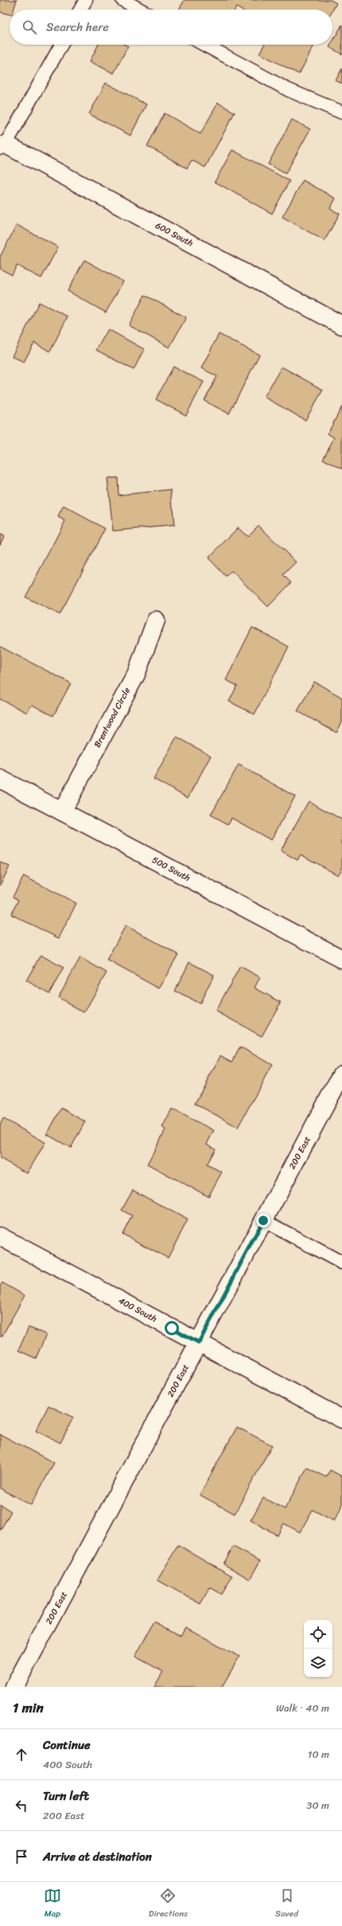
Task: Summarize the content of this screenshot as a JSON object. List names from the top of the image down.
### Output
{
  "streets": {
    "street": [
      "600 South",
      "Brentwood Circle",
      "500 South",
      "200 East",
      "400 South"
    ]
  },
  "crossings": [
    ["Brentwood Circle", "500 South"],
    ["200 East", "400 South"]
  ],
  "page": {
    "search": "Search here",
    "heading": ["1 min", "Walk · 40 m"],
    "list": [
      ["Continue", "400 South", "10 m"],
      ["Turn left", "200 East", "30 m"],
      "Arrive at destination"
    ],
    "nav": ["Map", "Directions", "Saved"]
  }
}
